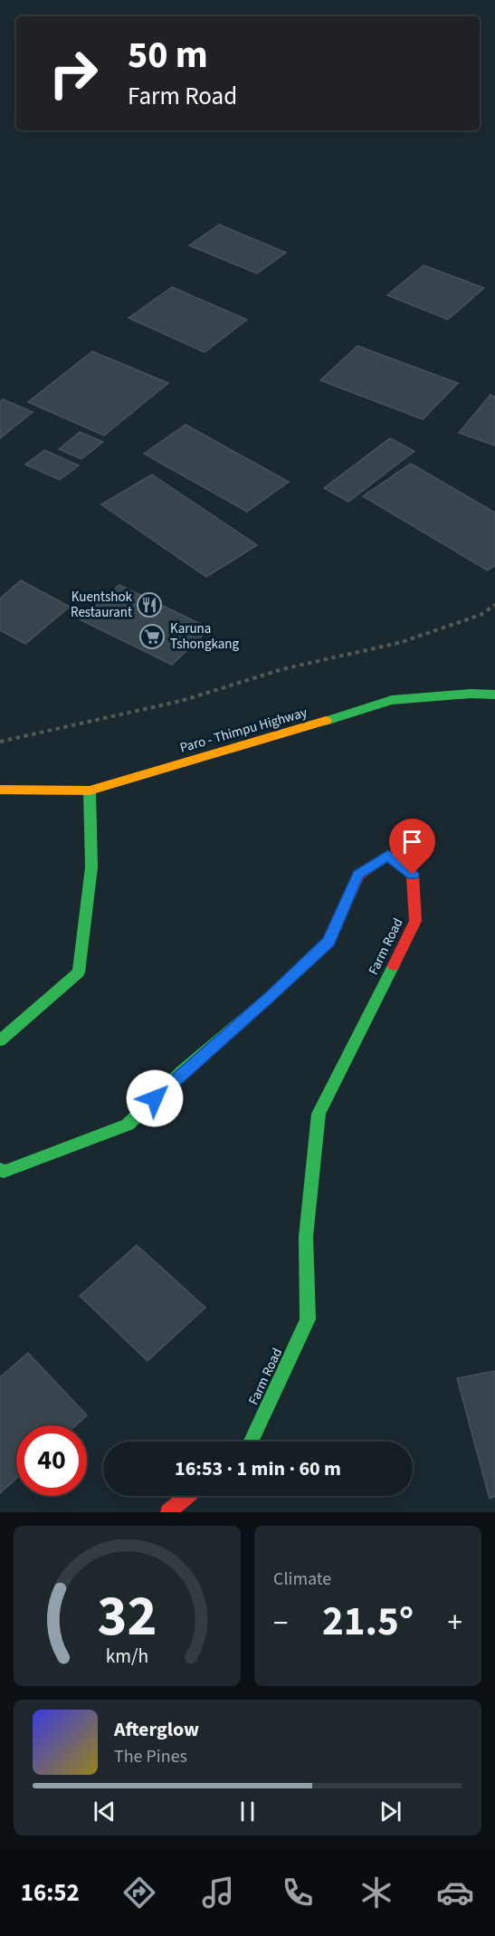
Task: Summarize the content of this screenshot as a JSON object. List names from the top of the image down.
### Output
{
  "streets": {
    "street": ["Paro - Thimpu Highway", "Farm Road"]
  },
  "places": {
    "restaurant": ["Kuentshok Restaurant"],
    "supermarket": ["Karuna Tshongkang"]
  },
  "page": {
    "turn": ["50 m", "Farm Road"],
    "limit": "40",
    "trip": "16:53 · 1 min · 60 m",
    "tile": "Climate",
    "heat": ["−", "21.5°", "+"],
    "song": ["Afterglow", "The Pines"],
    "tabs": "16:52",
    "gauge": ["32", "km/h"]
  }
}
